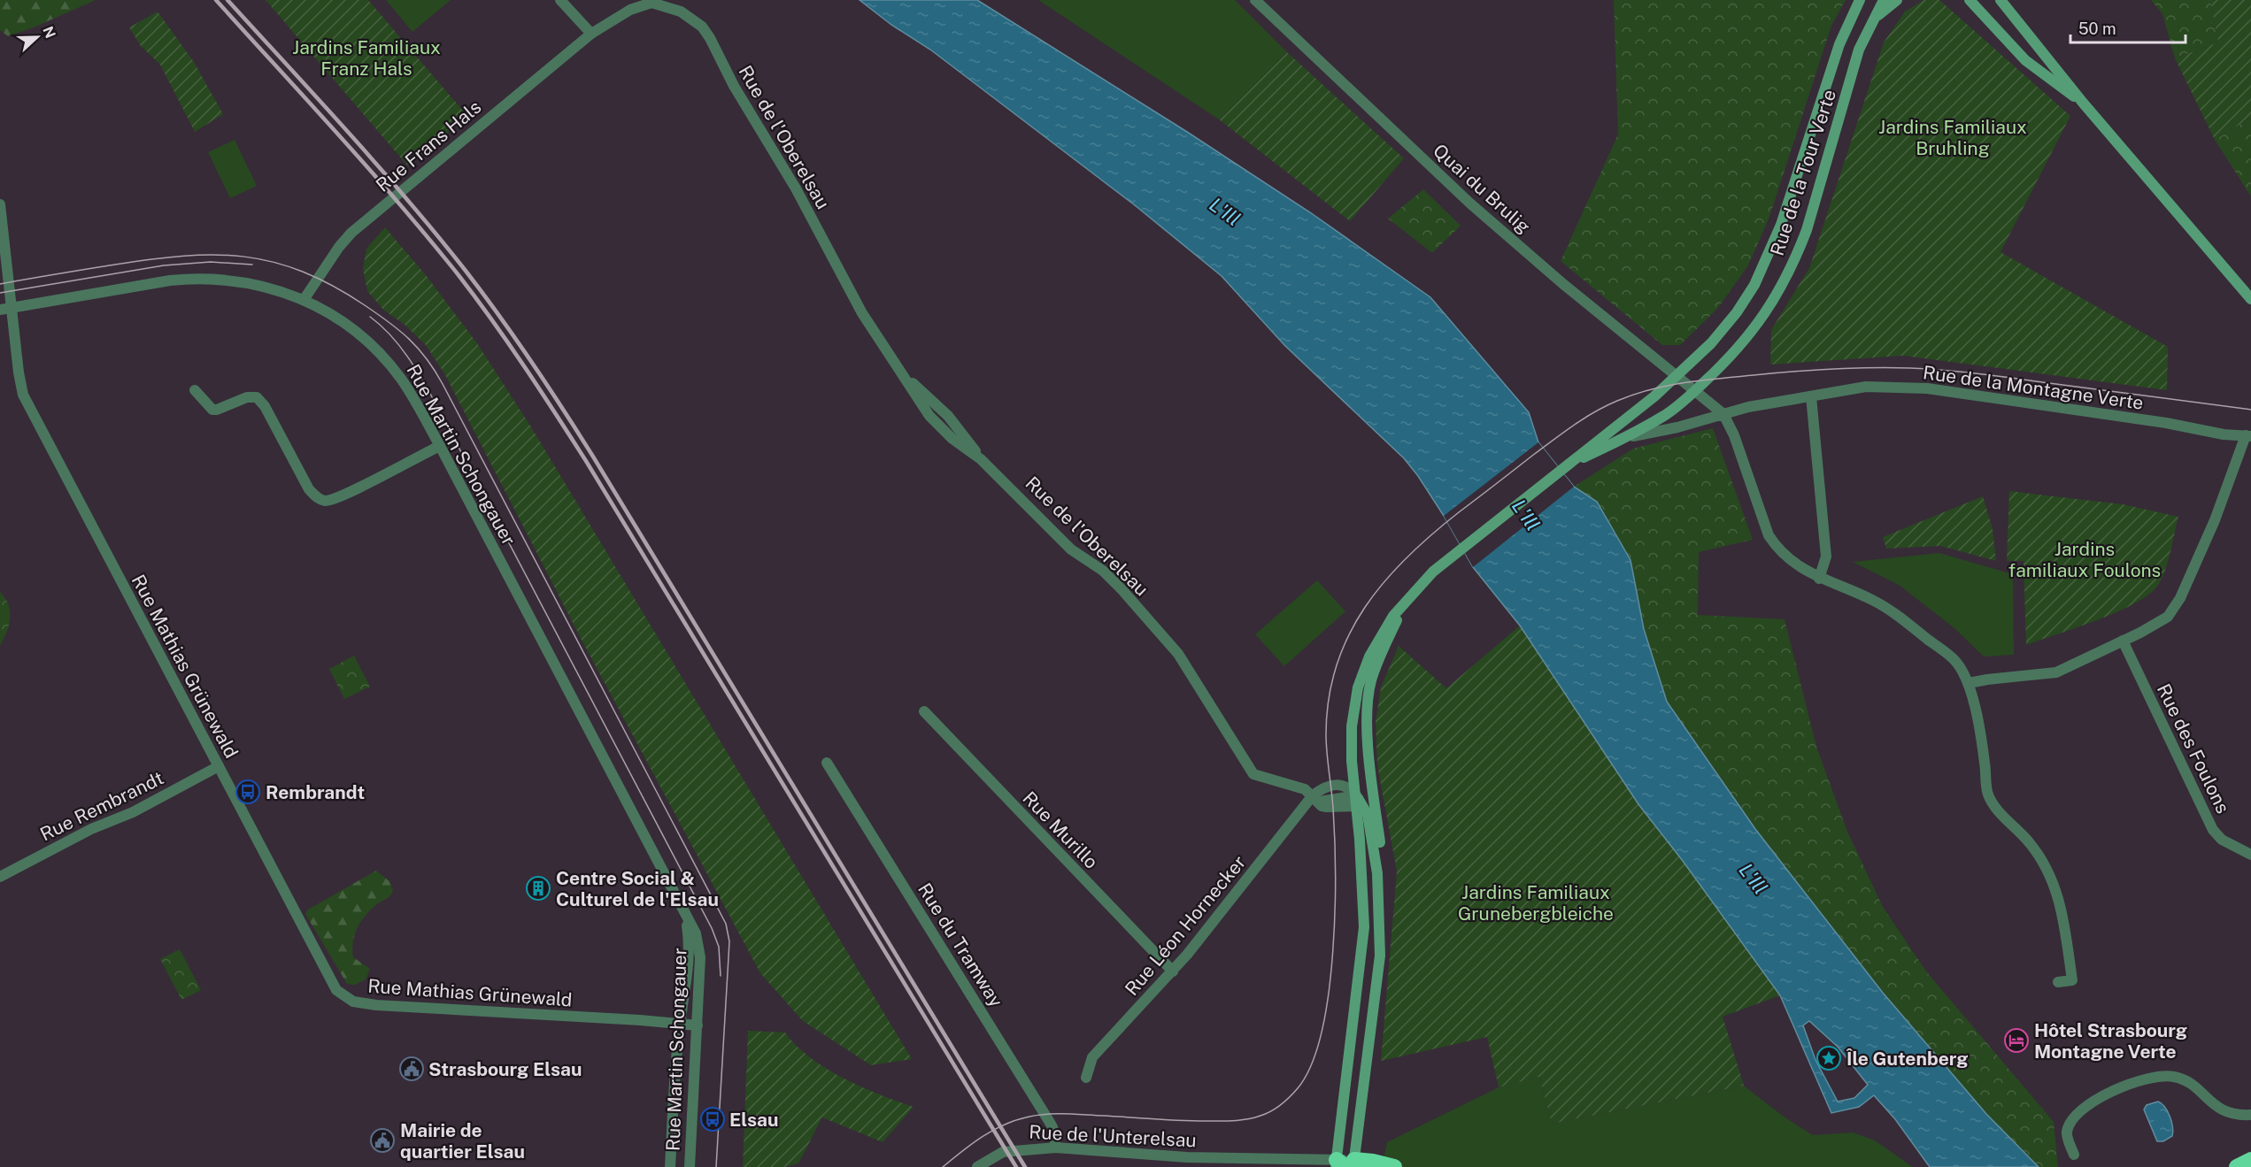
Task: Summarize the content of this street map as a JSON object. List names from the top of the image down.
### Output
{
  "streets": {
    "main road": ["Rue de la Tour Verte", "Rue de la Montagne Verte"],
    "street": [
      "Rue de l'Oberelsau",
      "Rue Frans Hals",
      "Quai du Brulig",
      "Rue Martin Schongauer",
      "Rue Mathias Grünewald",
      "Rue des Foulons",
      "Rue Rembrandt",
      "Rue Murillo",
      "Rue Léon Hornecker",
      "Rue du Tramway",
      "Rue de l'Unterelsau"
    ]
  },
  "crossings": [
    ["Rue de l'Oberelsau", "Rue Frans Hals"],
    ["Rue de l'Oberelsau", "Rue Léon Hornecker"],
    ["Rue Frans Hals", "Rue Martin Schongauer"],
    ["Rue de la Tour Verte", "Quai du Brulig"],
    ["Rue de la Tour Verte", "Rue de la Montagne Verte"],
    ["Quai du Brulig", "Rue de la Montagne Verte"],
    ["Rue Martin Schongauer", "Rue Mathias Grünewald"],
    ["Rue Mathias Grünewald", "Rue Rembrandt"],
    ["Rue Murillo", "Rue Léon Hornecker"],
    ["Rue du Tramway", "Rue de l'Unterelsau"]
  ],
  "water": ["L'Ill"],
  "parks": [
    "Jardins Familiaux Franz Hals",
    "Jardins Familiaux Bruhling",
    "Jardins familiaux Foulons",
    "Jardins Familiaux Grunebergbleiche"
  ],
  "places": {
    "bus stop": ["Rembrandt", "Elsau"],
    "building": ["Centre Social & Culturel de l'Elsau"],
    "hotel": ["Hôtel Strasbourg Montagne Verte"],
    "place": ["Île Gutenberg"],
    "public building": ["Strasbourg Elsau", "Mairie de quartier Elsau"]
  },
  "scale_bar": "50 m",
  "north": "right"
}
